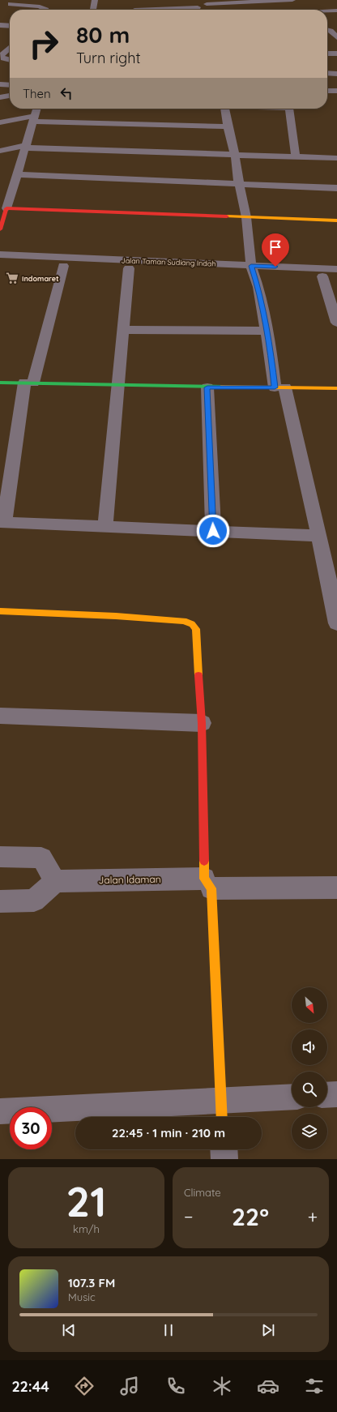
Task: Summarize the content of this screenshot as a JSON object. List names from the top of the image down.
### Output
{
  "streets": {
    "street": ["Jalan Taman Sudiang Indah", "Jalan Idaman"]
  },
  "places": {
    "supermarket": ["Indomaret"]
  },
  "north": "bottom right",
  "page": {
    "turn": ["80 m", "Turn right"],
    "then": "Then",
    "limit": "30",
    "trip": "22:45 · 1 min · 210 m",
    "tile": [
      ["21", "km/h"],
      "Climate"
    ],
    "heat": ["−", "22°", "+"],
    "song": ["107.3 FM", "Music"],
    "tabs": "22:44"
  }
}
